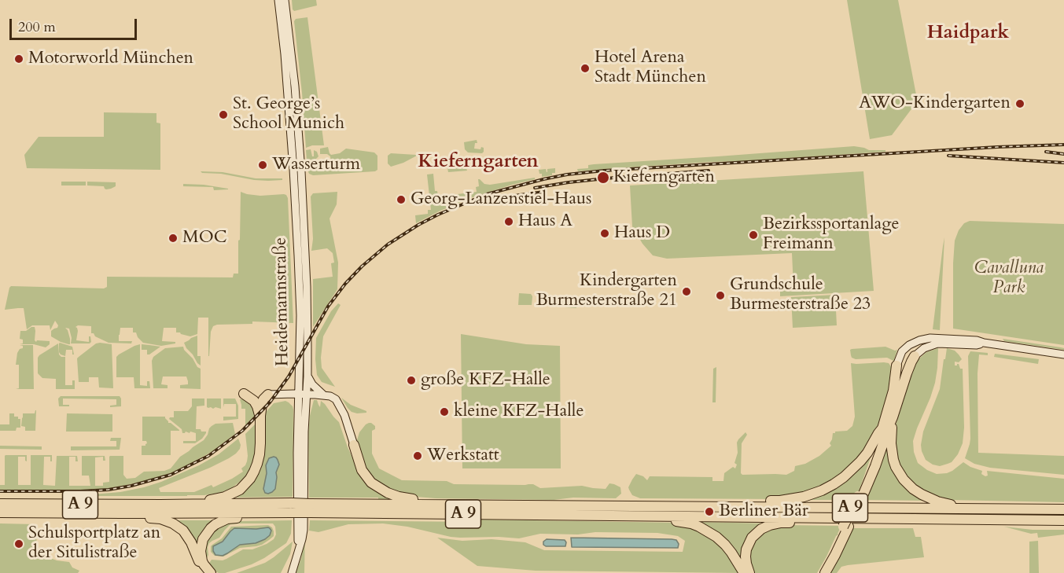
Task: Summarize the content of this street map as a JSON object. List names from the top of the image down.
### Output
{
  "streets": {
    "highway": ["A 9"],
    "main road": ["Heidemannstraße"]
  },
  "districts": ["Haidpark", "Kieferngarten"],
  "parks": ["Cavalluna Park"],
  "places": [
    "Motorworld München",
    "Hotel Arena Stadt München",
    "AWO-Kindergarten",
    "St. George’s School Munich",
    "Wasserturm",
    "Kieferngarten",
    "Georg-Lanzenstiel-Haus",
    "Haus A",
    "Haus D",
    "Bezirkssportanlage Freimann",
    "MOC",
    "Kindergarten Burmesterstraße 21",
    "Grundschule Burmesterstraße 23",
    "große KFZ-Halle",
    "kleine KFZ-Halle",
    "Werkstatt",
    "Berliner Bär",
    "Schulsportplatz an der Situlistraße"
  ],
  "scale_bar": "200 m"
}
